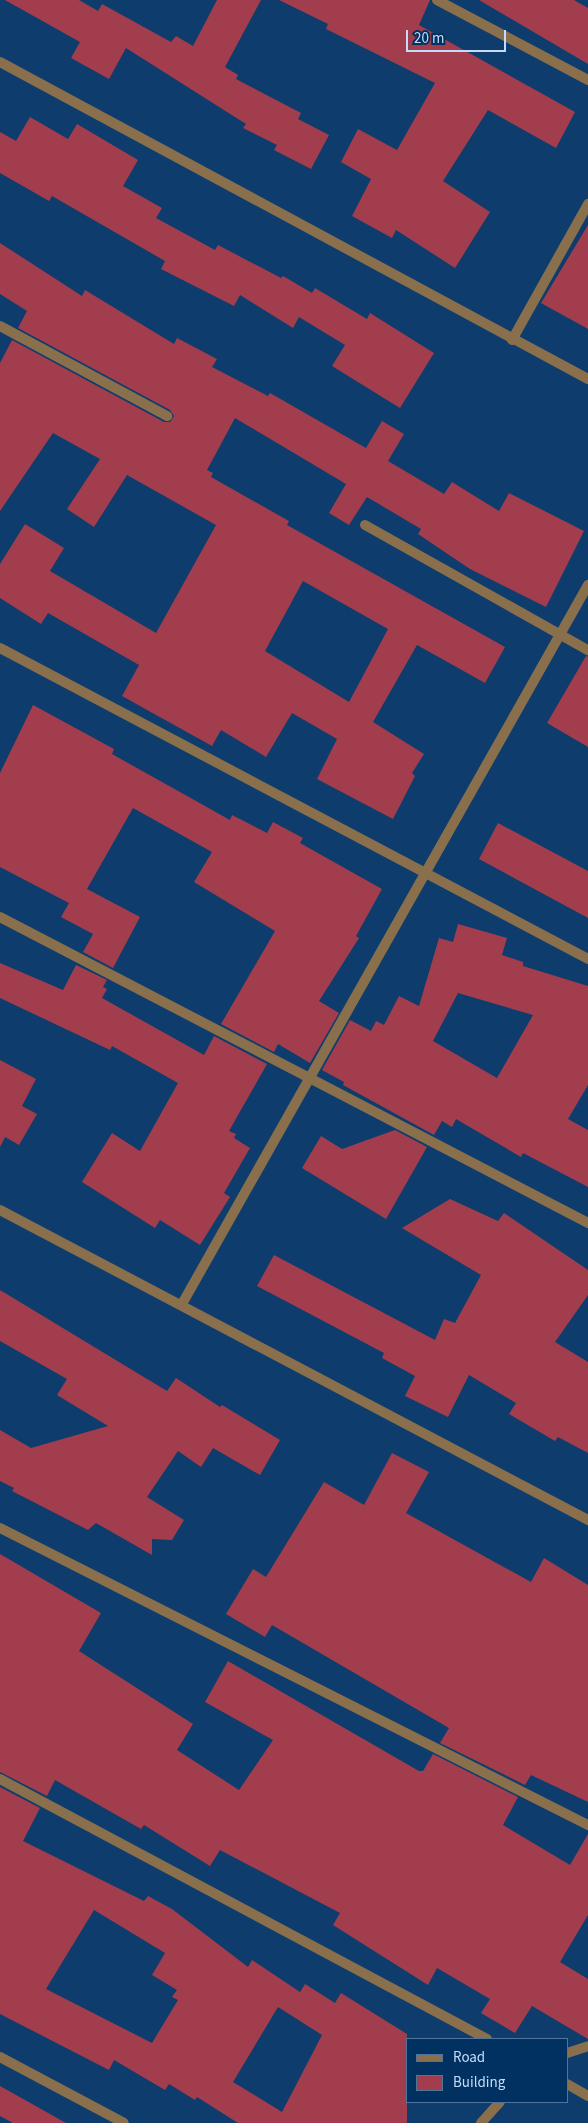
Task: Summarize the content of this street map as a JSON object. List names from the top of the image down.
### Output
{
  "legend": ["Road", "Building"],
  "scale_bar": "20 m"
}
